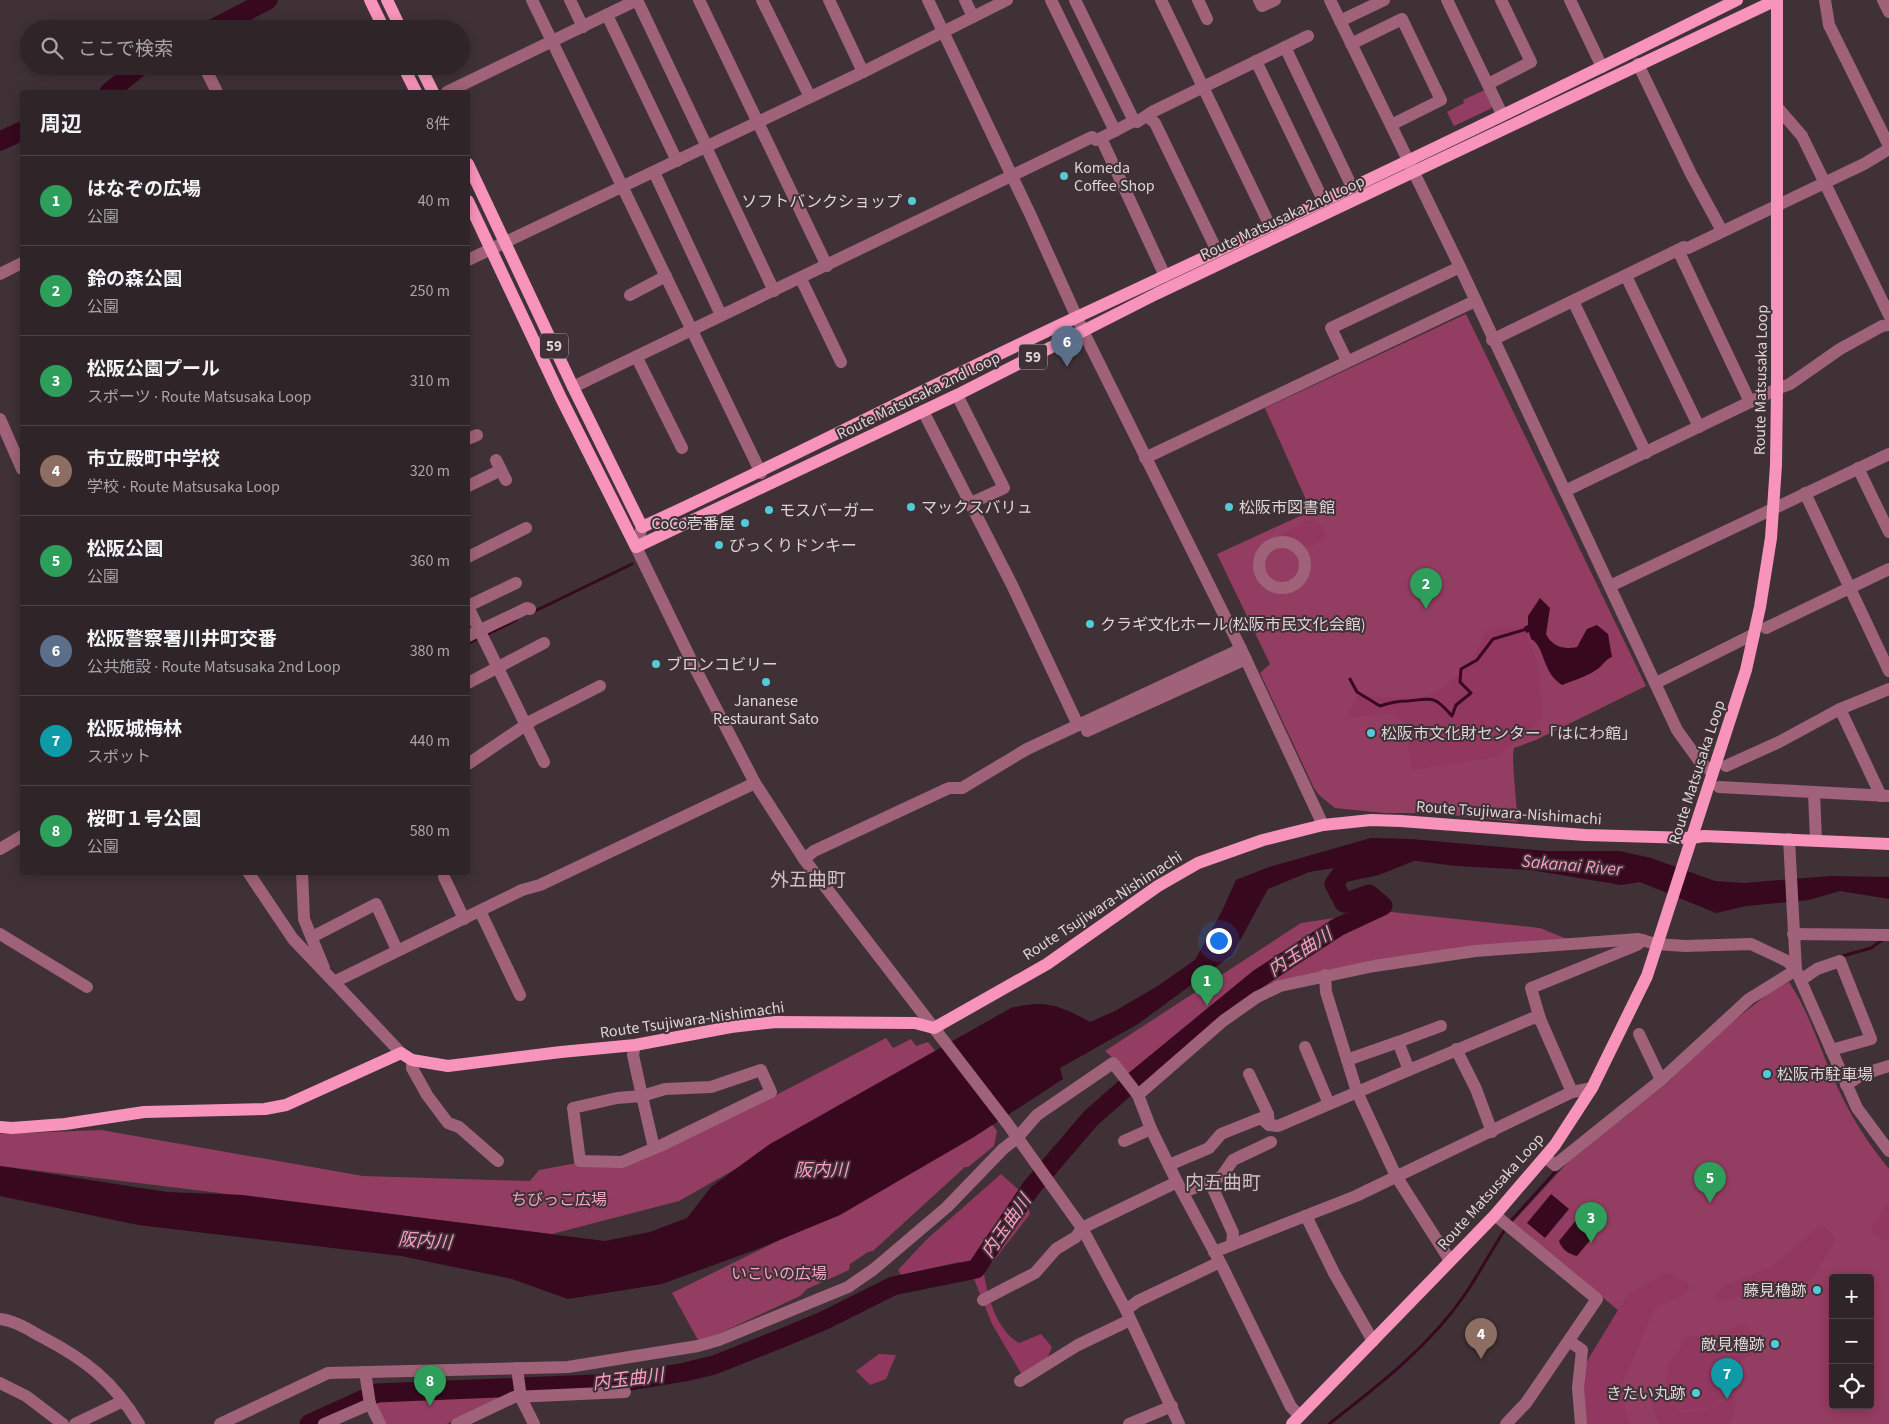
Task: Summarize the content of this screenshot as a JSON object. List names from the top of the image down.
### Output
{
  "streets": {
    "main road": [
      "Route Matsusaka 2nd Loop",
      "59",
      "Route Matsusaka Loop",
      "Route Tsujiwara-Nishimachi"
    ]
  },
  "crossings": [
    ["Route Matsusaka 2nd Loop", "59"],
    ["Route Matsusaka 2nd Loop", "Route Matsusaka Loop"],
    ["Route Matsusaka Loop", "Route Tsujiwara-Nishimachi"]
  ],
  "districts": ["外五曲町", "内五曲町"],
  "water": ["Sakanai River", "内玉曲川", "阪内川"],
  "parks": ["ちびっこ広場", "いこいの広場"],
  "places": [
    "Komeda Coffee Shop",
    "ソフトバンクショップ",
    "マックスバリュ",
    "松阪市図書館",
    "モスバーガー",
    "CoCo壱番屋",
    "びっくりドンキー",
    "クラギ文化ホール(松阪市民文化会館)",
    "ブロンコビリー",
    "Jananese Restaurant Sato",
    "松阪市文化財センター「はにわ館」",
    "松阪市駐車場",
    "藤見櫓跡",
    "敵見櫓跡",
    "きたい丸跡"
  ],
  "page": {
    "search": "ここで検索",
    "heading": ["周辺", "8件"],
    "list": [
      {
        "mark": "1",
        "name": "はなぞの広場",
        "note": "公園",
        "value": "40 m"
      },
      {
        "mark": "2",
        "name": "鈴の森公園",
        "note": "公園",
        "value": "250 m"
      },
      {
        "mark": "3",
        "name": "松阪公園プール",
        "note": "スポーツ · Route Matsusaka Loop",
        "value": "310 m"
      },
      {
        "mark": "4",
        "name": "市立殿町中学校",
        "note": "学校 · Route Matsusaka Loop",
        "value": "320 m"
      },
      {
        "mark": "5",
        "name": "松阪公園",
        "note": "公園",
        "value": "360 m"
      },
      {
        "mark": "6",
        "name": "松阪警察署川井町交番",
        "note": "公共施設 · Route Matsusaka 2nd Loop",
        "value": "380 m"
      },
      {
        "mark": "7",
        "name": "松阪城梅林",
        "note": "スポット",
        "value": "440 m"
      },
      {
        "mark": "8",
        "name": "桜町１号公園",
        "note": "公園",
        "value": "580 m"
      }
    ],
    "pins": [
      "6",
      "2",
      "1",
      "5",
      "3",
      "4",
      "7",
      "8"
    ],
    "map_buttons": ["+", "−"]
  }
}
